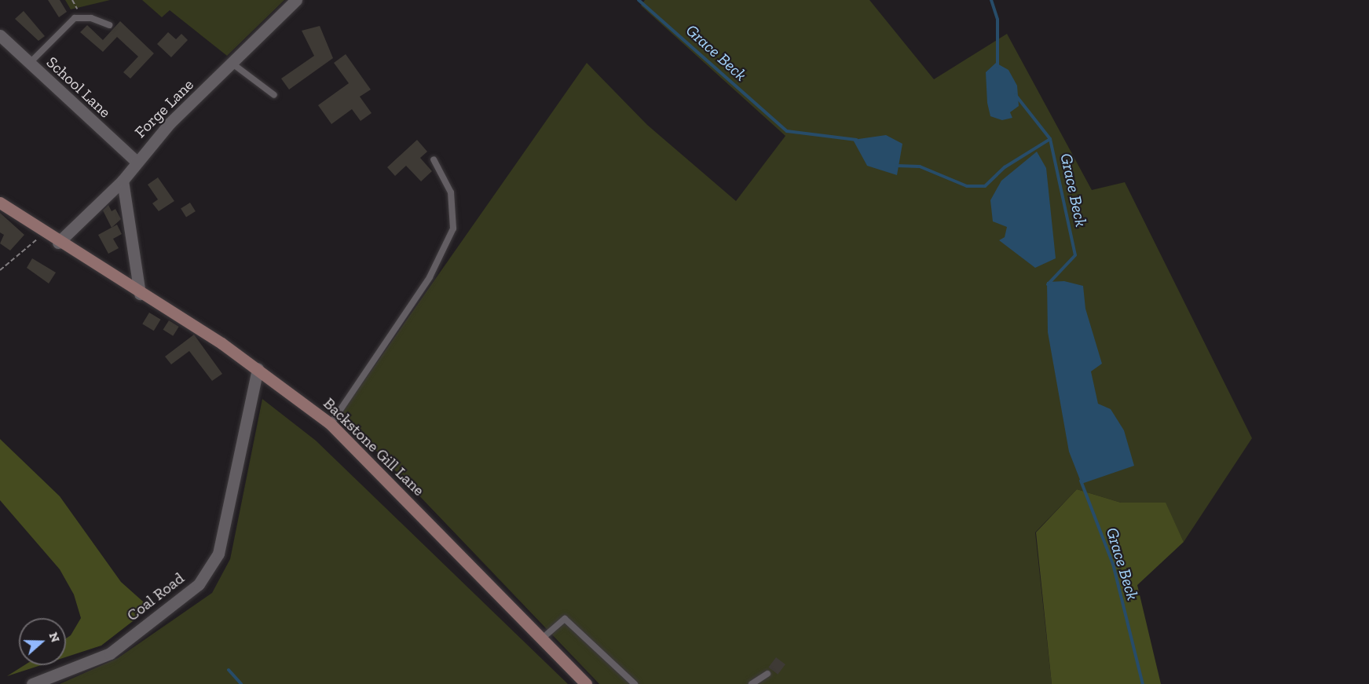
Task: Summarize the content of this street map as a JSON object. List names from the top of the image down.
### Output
{
  "streets": {
    "street": [
      "School Lane",
      "Forge Lane",
      "Backstone Gill Lane",
      "Coal Road"
    ]
  },
  "crossings": [
    ["School Lane", "Forge Lane"],
    ["Forge Lane", "Backstone Gill Lane"],
    ["Backstone Gill Lane", "Coal Road"]
  ],
  "water": ["Grace Beck"],
  "north": "right"
}
